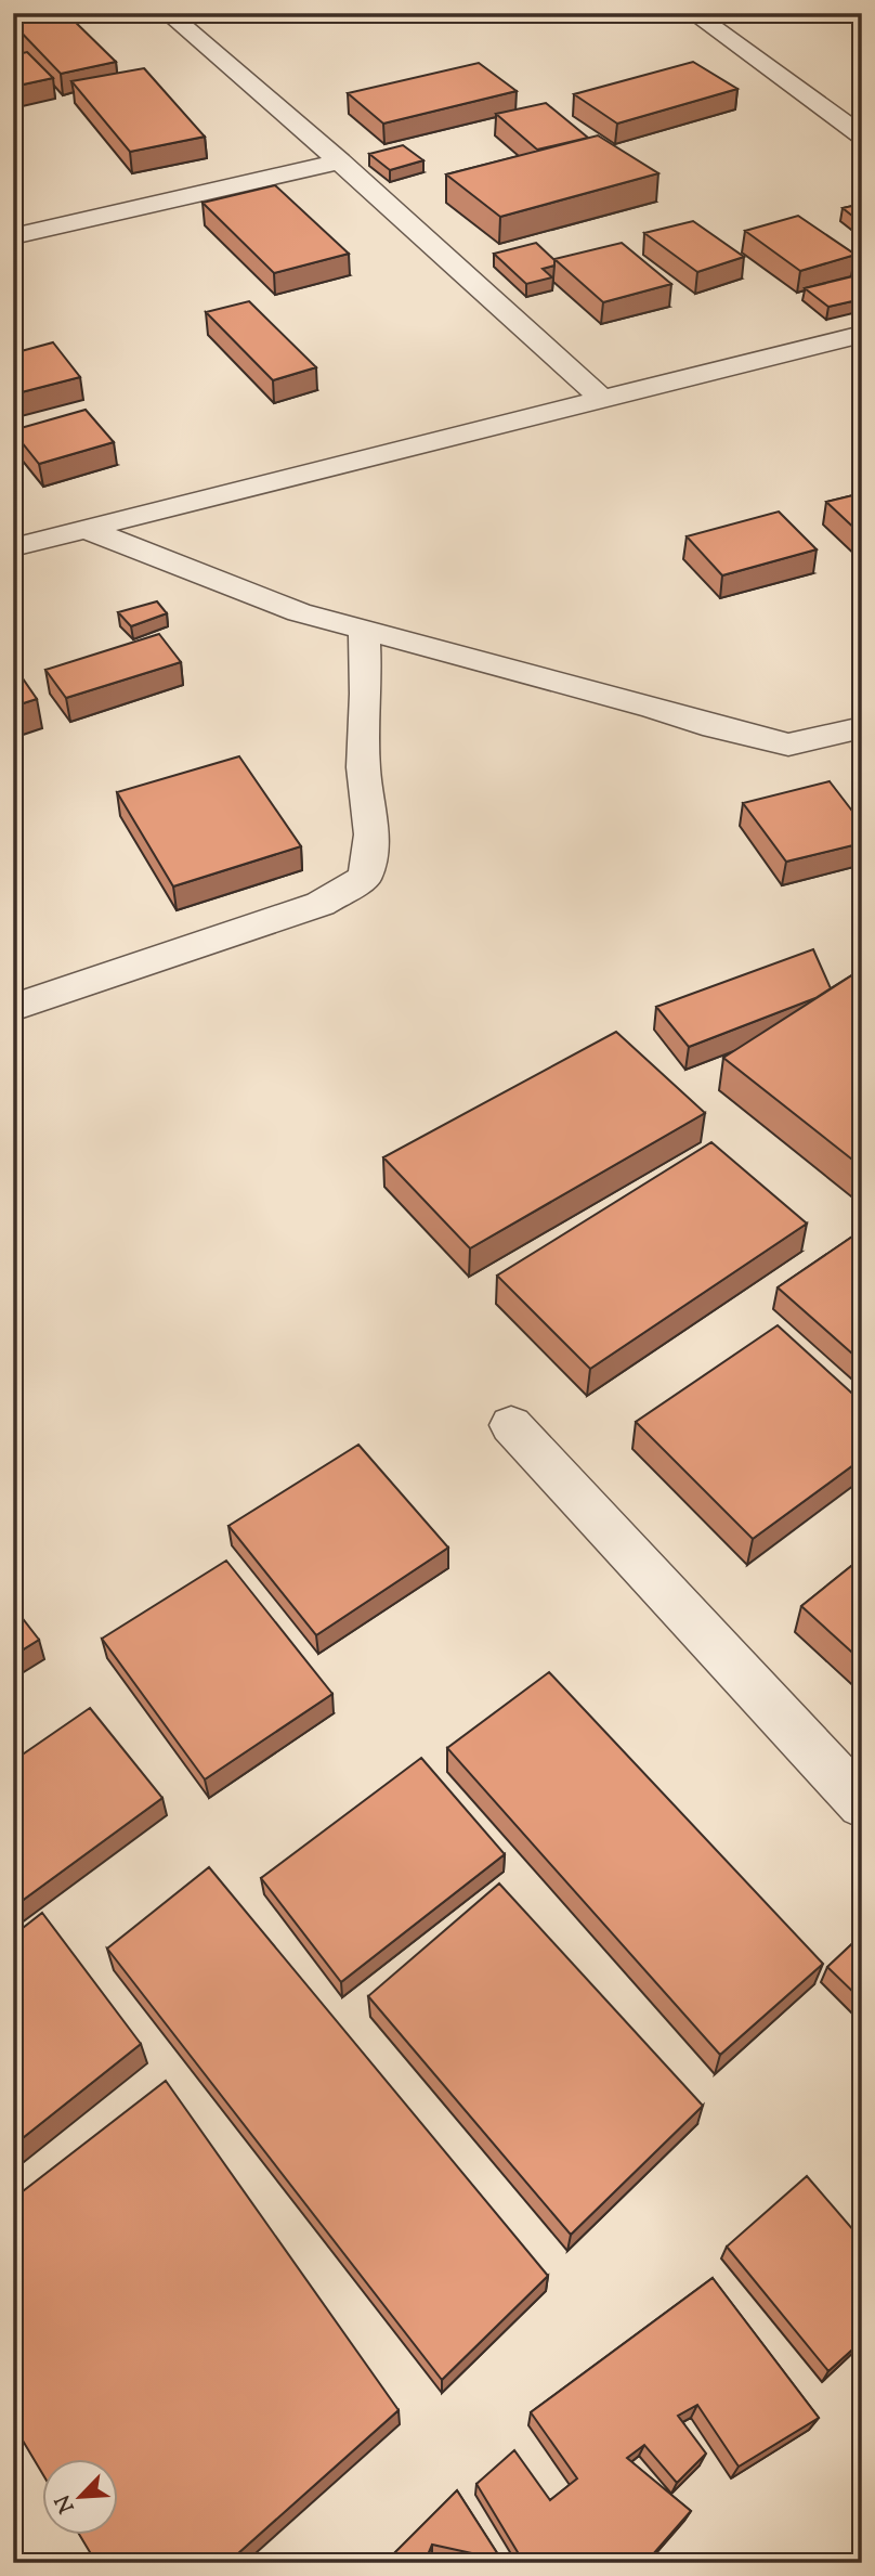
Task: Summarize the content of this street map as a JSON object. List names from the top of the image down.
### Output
{
  "north": "bottom left"
}
